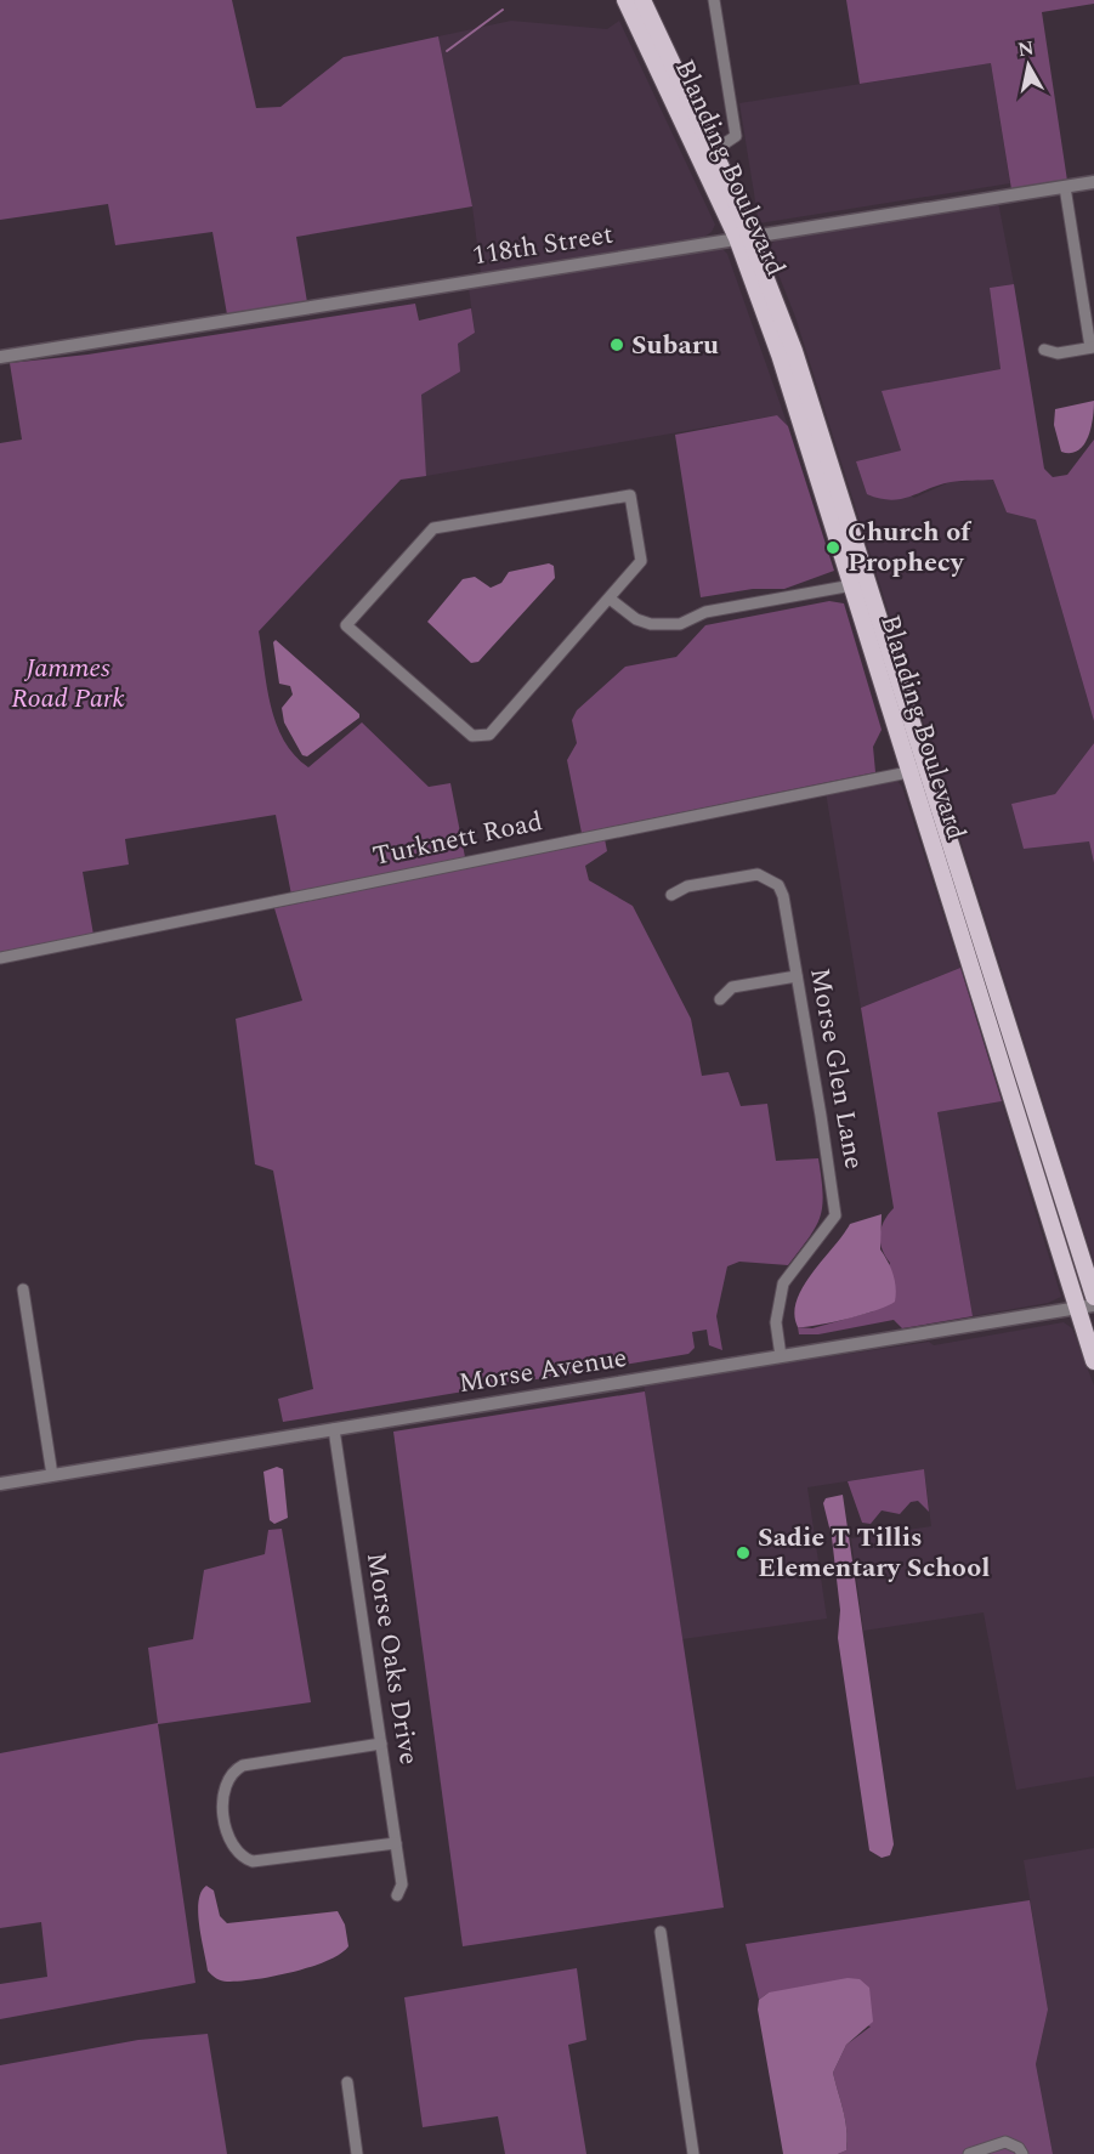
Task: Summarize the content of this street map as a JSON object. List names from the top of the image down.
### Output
{
  "streets": {
    "main road": ["Blanding Boulevard"],
    "street": [
      "118th Street",
      "Turknett Road",
      "Morse Glen Lane",
      "Morse Avenue",
      "Morse Oaks Drive"
    ]
  },
  "crossings": [
    ["Blanding Boulevard", "118th Street"],
    ["Blanding Boulevard", "Turknett Road"],
    ["Blanding Boulevard", "Morse Avenue"],
    ["Morse Glen Lane", "Morse Avenue"],
    ["Morse Avenue", "Morse Oaks Drive"]
  ],
  "parks": ["Jammes Road Park"],
  "places": ["Subaru", "Church of Prophecy", "Sadie T Tillis Elementary School"],
  "north": "top"
}
